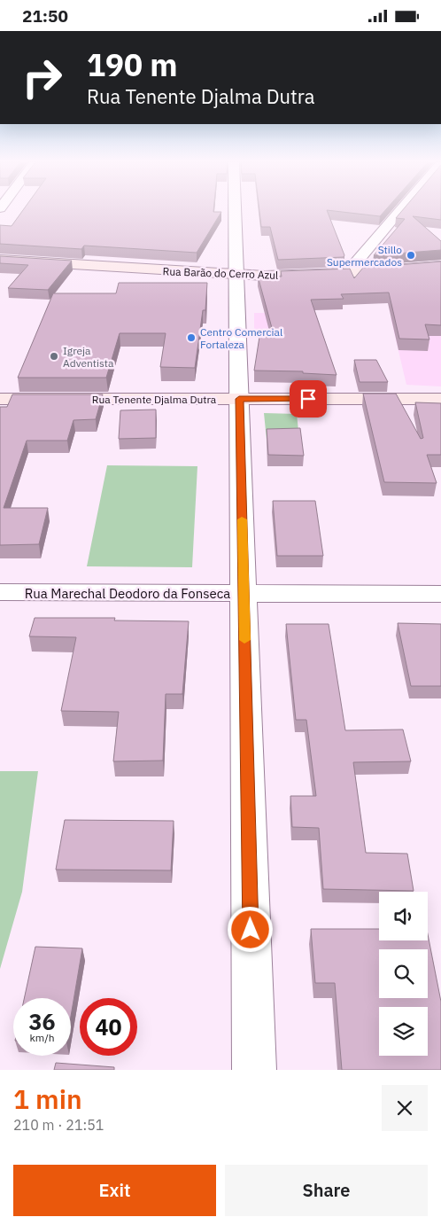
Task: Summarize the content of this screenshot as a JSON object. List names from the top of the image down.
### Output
{
  "streets": {
    "main road": ["Rua Barão do Cerro Azul", "Rua Tenente Djalma Dutra"],
    "street": ["Rua Marechal Deodoro da Fonseca"]
  },
  "places": ["Stillo Supermercados", "Centro Comercial Fortaleza", "Igreja Adventista"],
  "page": {
    "status": "21:50",
    "turn": ["190 m", "Rua Tenente Djalma Dutra"],
    "speed": "36 km/h",
    "limit": "40",
    "heading": ["1 min", "210 m · 21:51"],
    "buttons": ["Exit", "Share"]
  }
}
